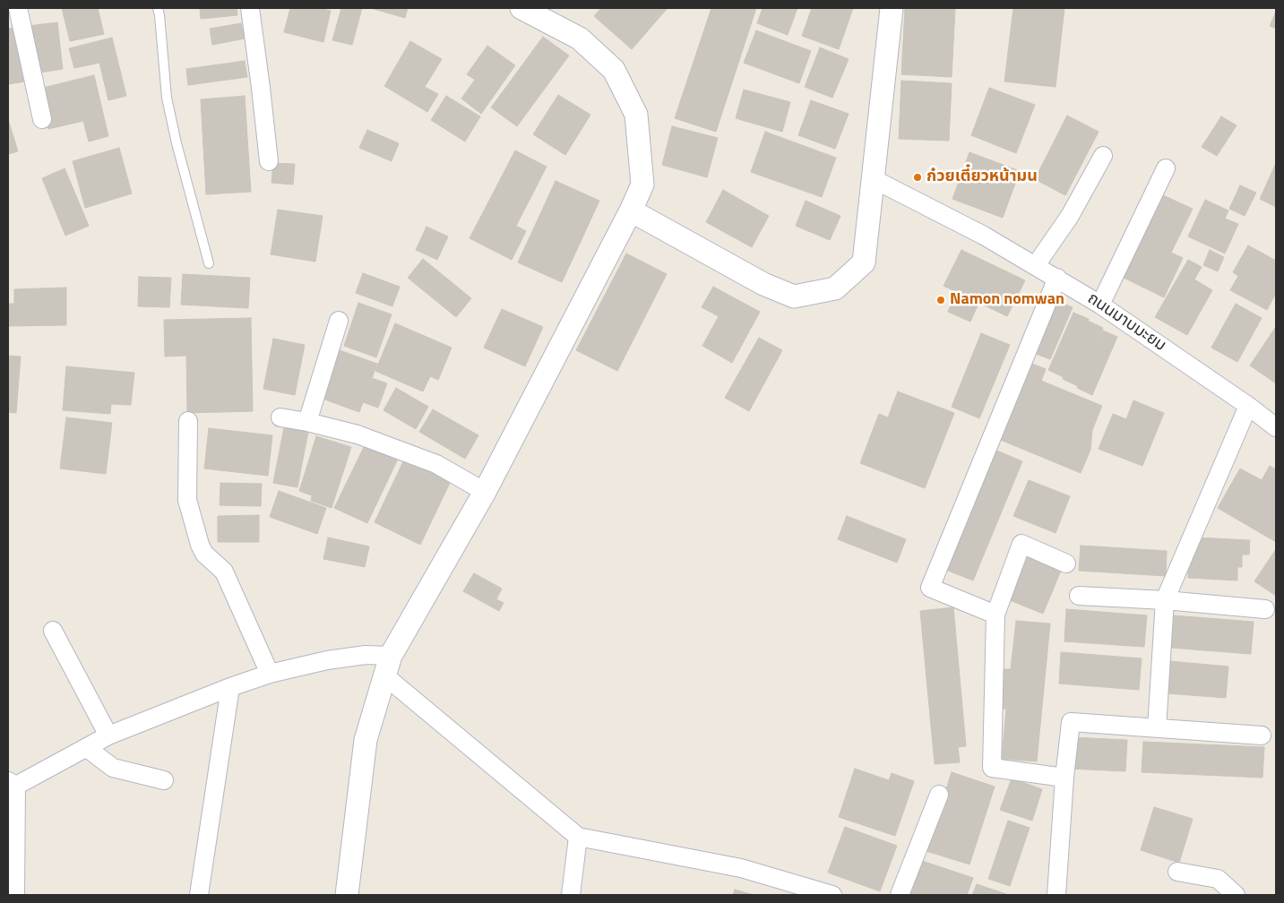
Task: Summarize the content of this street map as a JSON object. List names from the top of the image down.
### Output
{
  "streets": {
    "street": ["ถนนมาบมะยม"]
  },
  "places": ["ก๋วยเตี๋ยวหน้ามน", "Namon nomwan"]
}
